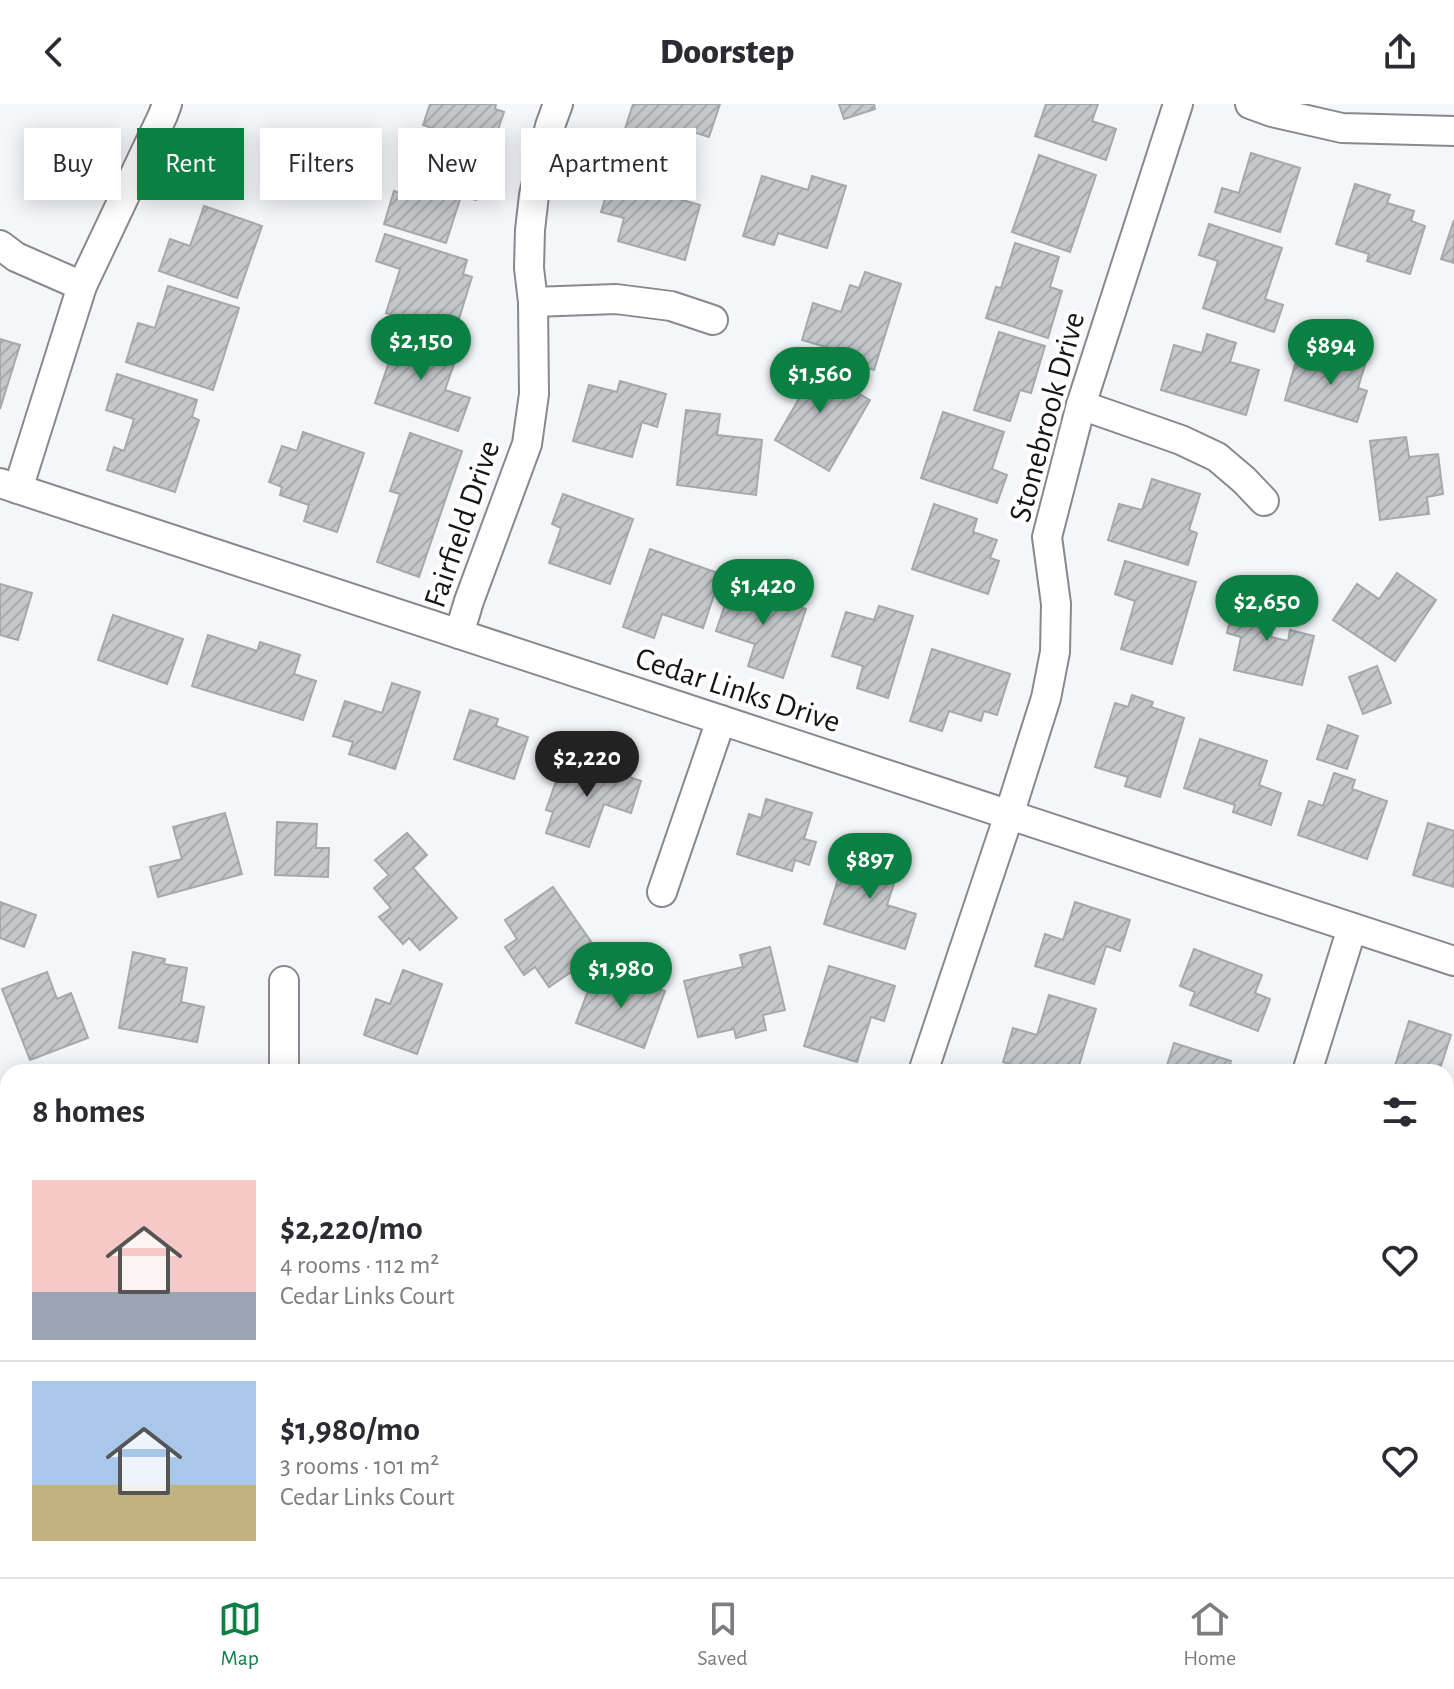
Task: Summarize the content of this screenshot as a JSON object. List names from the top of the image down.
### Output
{
  "streets": {
    "street": ["Stonebrook Drive", "Fairfield Drive", "Cedar Links Drive"]
  },
  "crossings": [
    ["Stonebrook Drive", "Cedar Links Drive"],
    ["Fairfield Drive", "Cedar Links Drive"]
  ],
  "page": {
    "header": "Doorstep",
    "chip": [
      "Buy",
      "Rent",
      "Filters",
      "New",
      "Apartment"
    ],
    "price": [
      "$2,150",
      "$894",
      "$1,560",
      "$1,420",
      "$2,650",
      "$2,220",
      "$897",
      "$1,980"
    ],
    "heading": "8 homes",
    "list": [
      {
        "name": "$2,220/mo",
        "note": "4 rooms · 112 m² · Cedar Links Court"
      },
      {
        "name": "$1,980/mo",
        "note": "3 rooms · 101 m² · Cedar Links Court"
      }
    ],
    "tabs": ["Map", "Saved", "Home"]
  }
}
